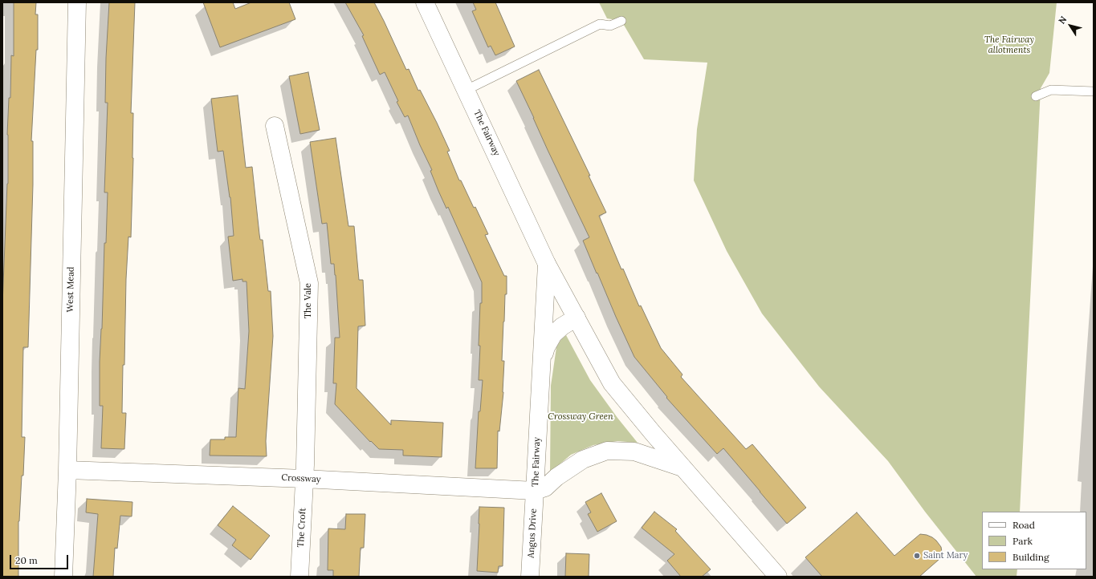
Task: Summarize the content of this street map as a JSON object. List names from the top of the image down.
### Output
{
  "streets": {
    "street": [
      "The Fairway",
      "West Mead",
      "The Vale",
      "Crossway",
      "The Croft",
      "Angus Drive"
    ]
  },
  "crossings": [
    ["The Fairway", "Crossway"],
    ["The Fairway", "Angus Drive"],
    ["West Mead", "Crossway"],
    ["The Vale", "Crossway"],
    ["The Vale", "The Croft"],
    ["Crossway", "The Croft"],
    ["Crossway", "Angus Drive"]
  ],
  "parks": ["The Fairway allotments", "Crossway Green"],
  "places": ["Saint Mary"],
  "legend": ["Road", "Park", "Building"],
  "scale_bar": "20 m",
  "north": "top left"
}
